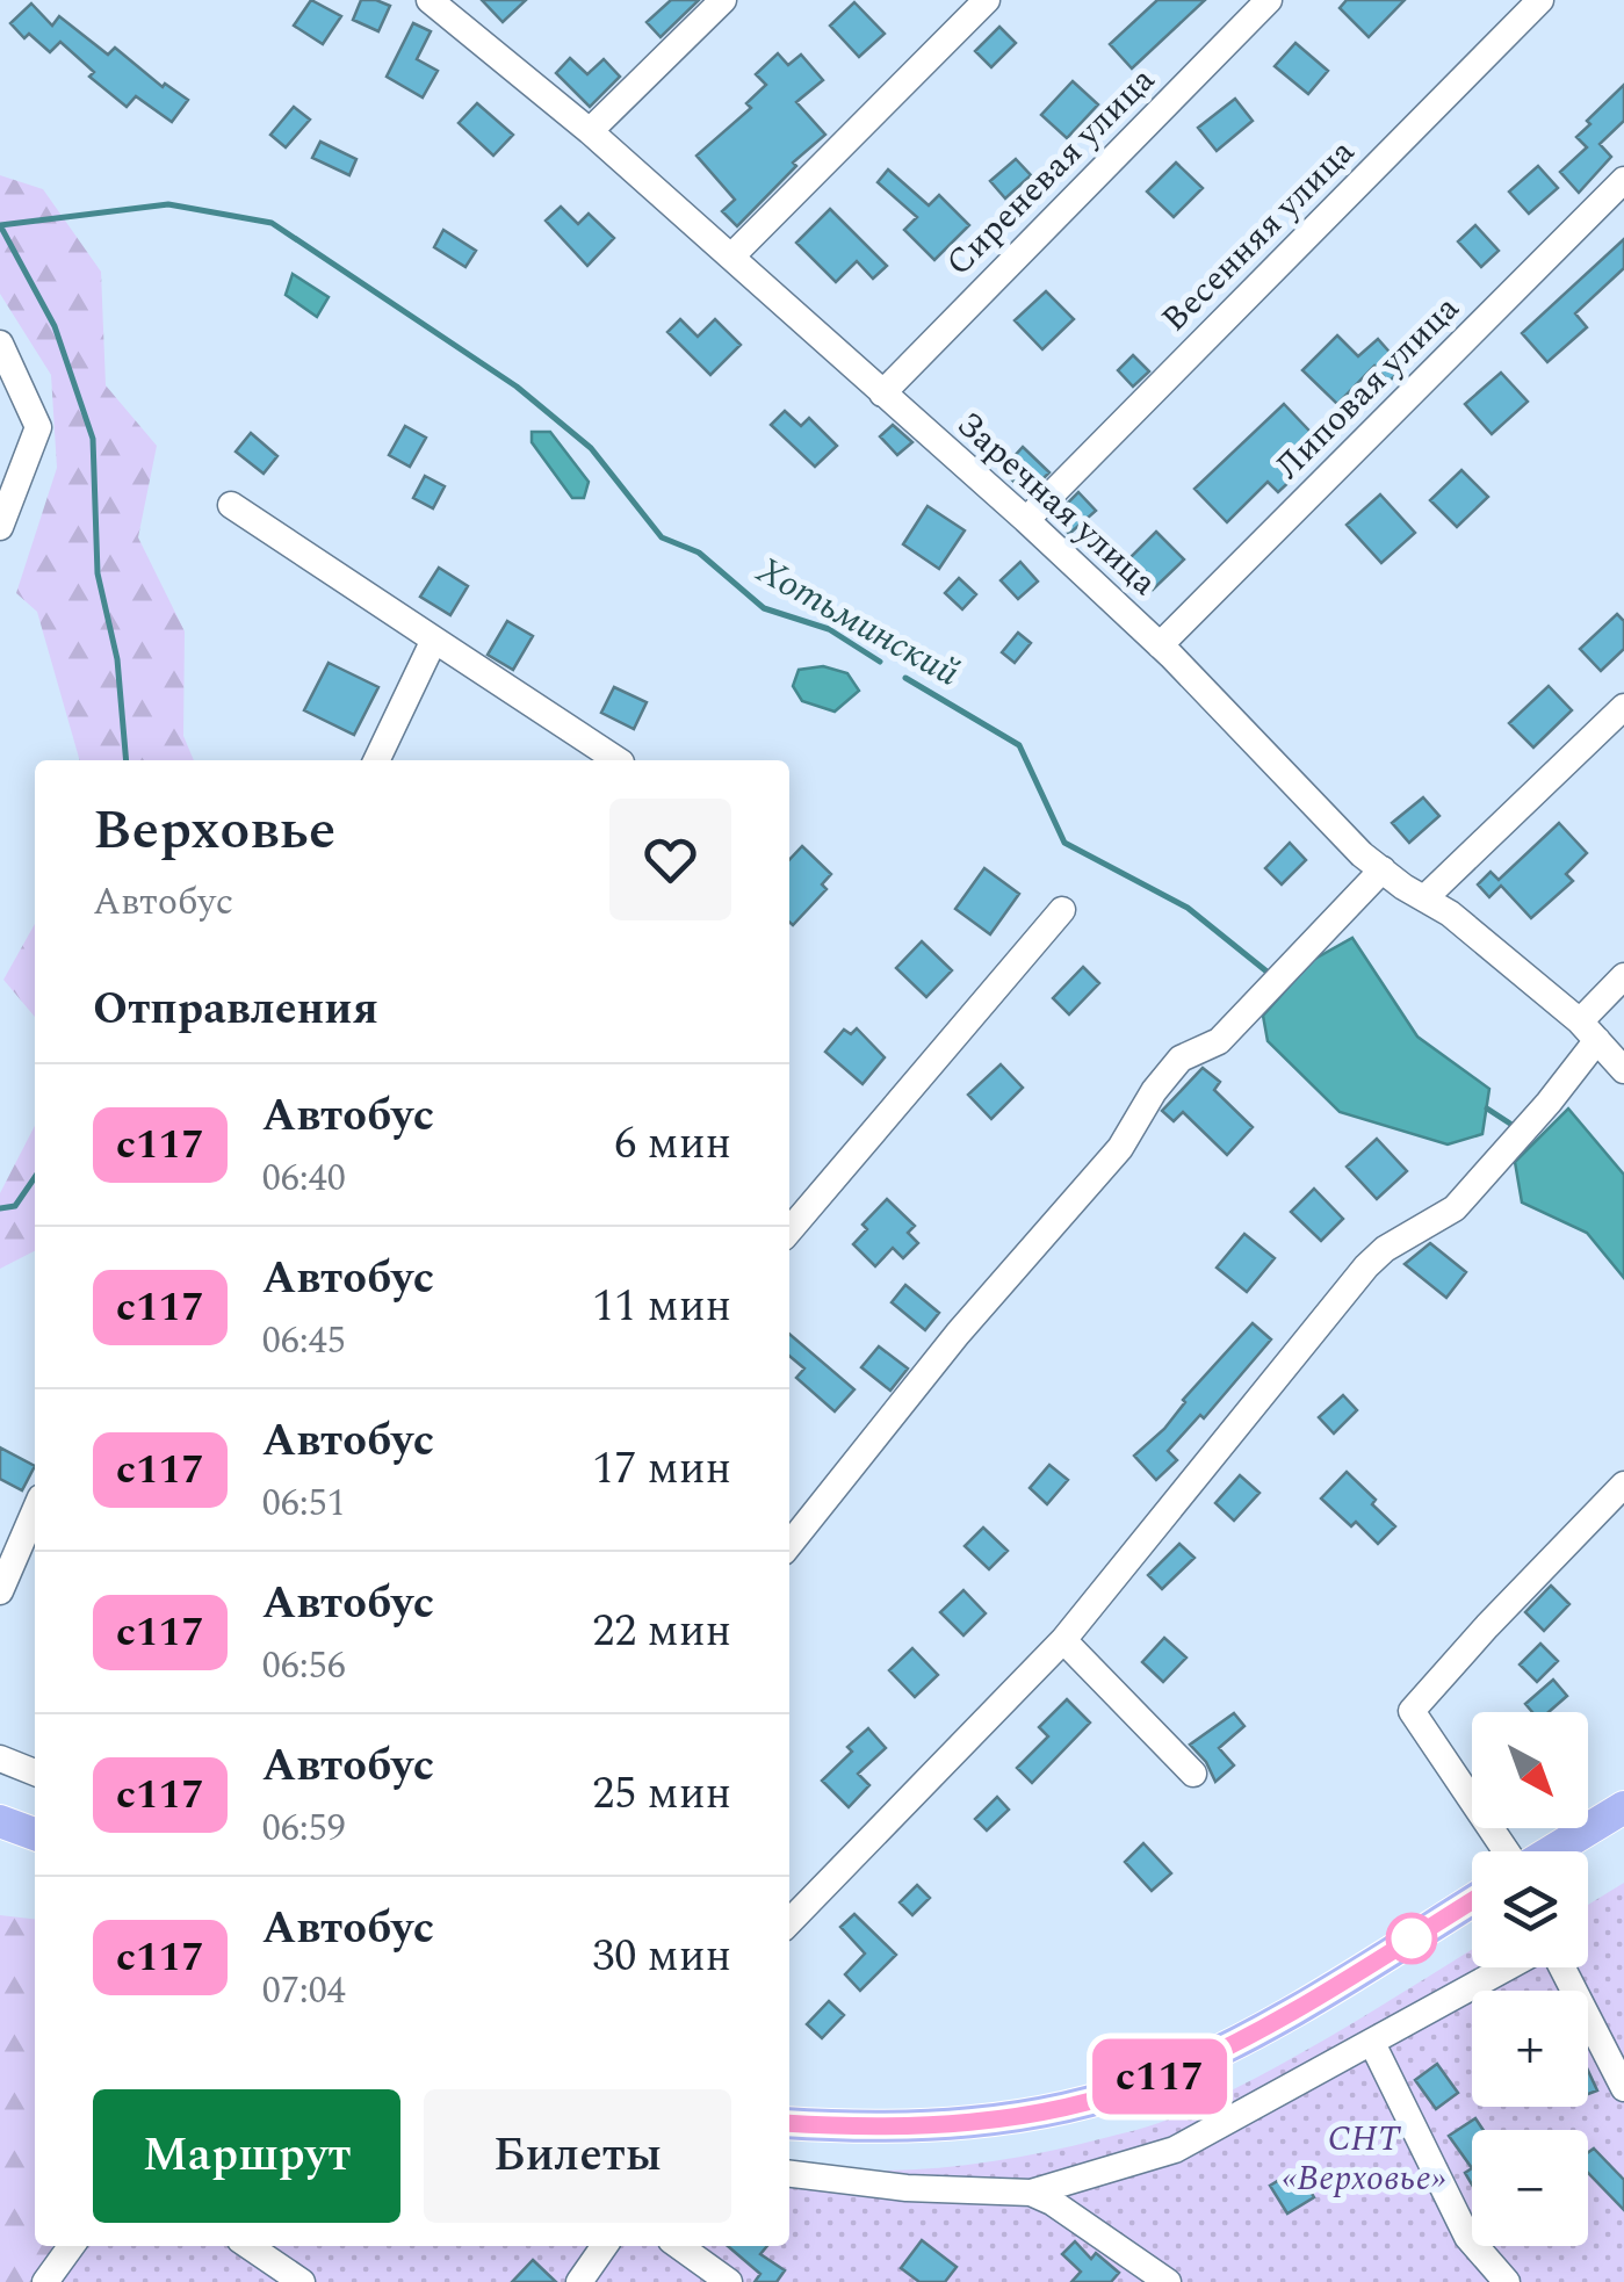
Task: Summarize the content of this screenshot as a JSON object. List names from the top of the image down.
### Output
{
  "streets": {
    "street": [
      "Сиреневая улица",
      "Весенняя улица",
      "Липовая улица",
      "Заречная улица"
    ]
  },
  "crossings": [
    ["Сиреневая улица", "Заречная улица"],
    ["Весенняя улица", "Заречная улица"],
    ["Липовая улица", "Заречная улица"]
  ],
  "water": ["Хотьминский"],
  "parks": ["СНТ «Верховье»"],
  "lines": ["bus line с117"],
  "north": "bottom right",
  "page": {
    "on_map": "с117",
    "heading": [
      ["Верховье", "Автобус"],
      "Отправления"
    ],
    "list": [
      {
        "mark": "с117",
        "name": "Автобус",
        "note": "06:40",
        "value": "6 мин"
      },
      {
        "mark": "с117",
        "name": "Автобус",
        "note": "06:45",
        "value": "11 мин"
      },
      {
        "mark": "с117",
        "name": "Автобус",
        "note": "06:51",
        "value": "17 мин"
      },
      {
        "mark": "с117",
        "name": "Автобус",
        "note": "06:56",
        "value": "22 мин"
      },
      {
        "mark": "с117",
        "name": "Автобус",
        "note": "06:59",
        "value": "25 мин"
      },
      {
        "mark": "с117",
        "name": "Автобус",
        "note": "07:04",
        "value": "30 мин"
      }
    ],
    "map_buttons": ["+", "−"],
    "buttons": ["Маршрут", "Билеты"]
  }
}
